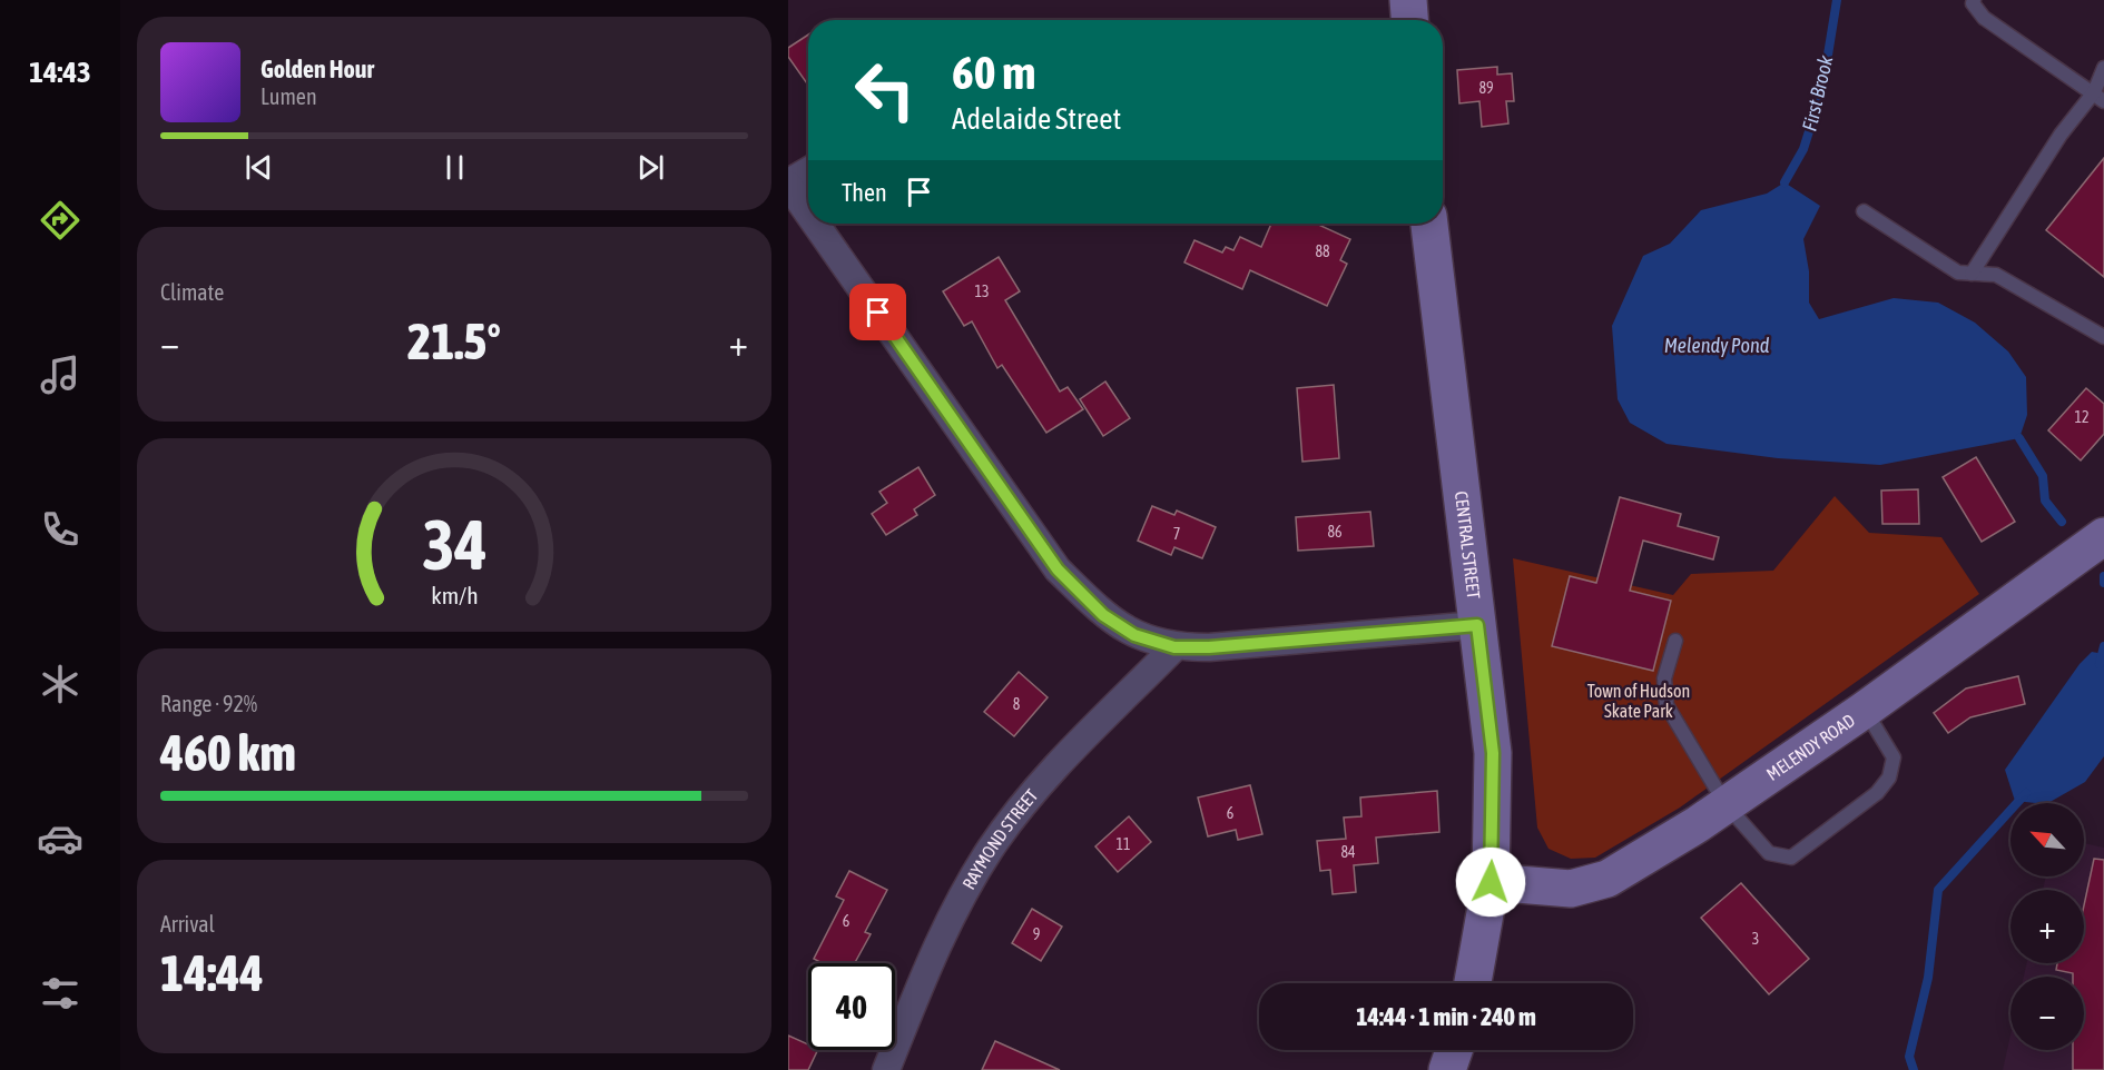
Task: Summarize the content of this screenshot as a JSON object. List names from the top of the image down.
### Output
{
  "streets": {
    "street": ["CENTRAL STREET", "MELENDY ROAD", "RAYMOND STREET"]
  },
  "crossings": [
    ["CENTRAL STREET", "MELENDY ROAD"]
  ],
  "water": ["First Brook", "Melendy Pond"],
  "parks": ["Town of Hudson Skate Park"],
  "house_numbers": [
    "89",
    "88",
    "13",
    "12",
    "86",
    "7",
    "8",
    "6",
    "11",
    "84",
    "6",
    "9",
    "3"
  ],
  "north": "top left",
  "page": {
    "tabs": "14:43",
    "turn": ["60 m", "Adelaide Street"],
    "song": ["Golden Hour", "Lumen"],
    "then": "Then",
    "tile": [
      "Climate",
      ["Range · 92%", "460 km"],
      ["Arrival", "14:44"]
    ],
    "heat": ["−", "21.5°", "+"],
    "map_buttons": ["+", "−"],
    "limit": "40",
    "trip": "14:44 · 1 min · 240 m",
    "gauge": ["34", "km/h"]
  }
}
